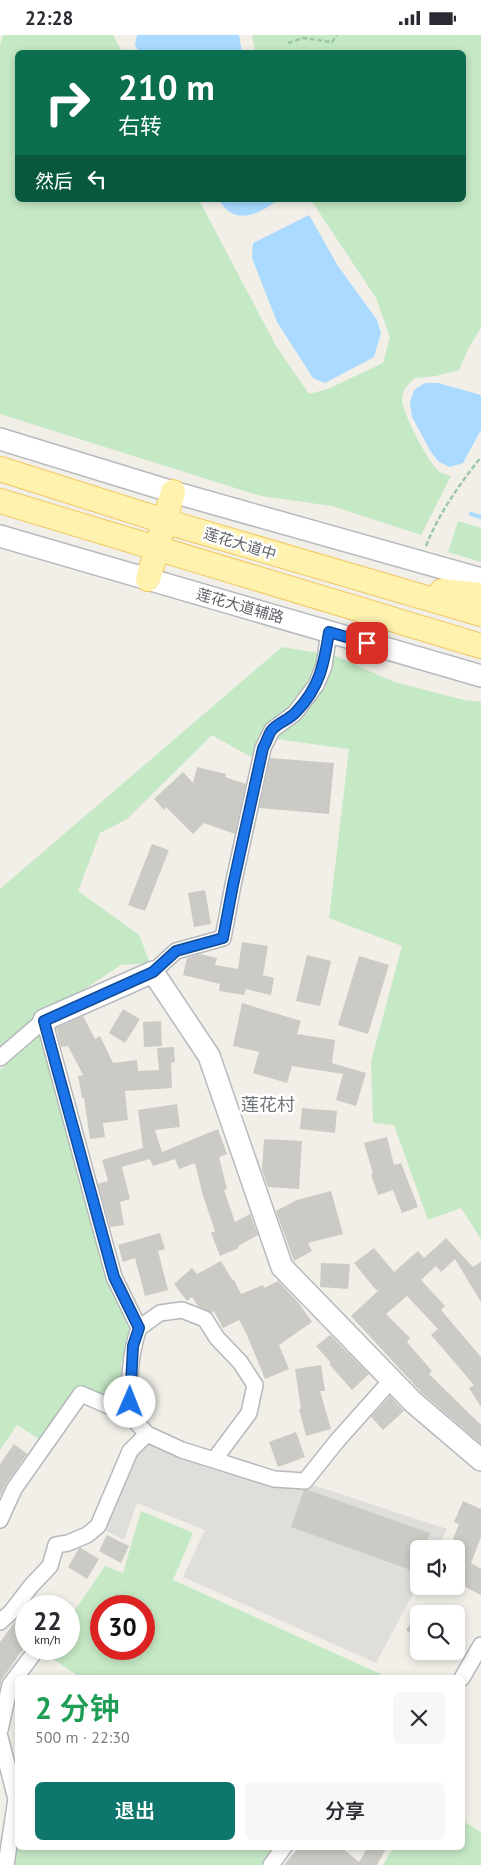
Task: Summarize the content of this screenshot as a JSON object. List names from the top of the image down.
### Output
{
  "streets": {
    "main road": ["莲花大道中"],
    "street": ["莲花大道辅路"]
  },
  "districts": ["莲花村"],
  "page": {
    "status": "22:28",
    "turn": ["210 m", "右转"],
    "then": "然后",
    "speed": "22 km/h",
    "limit": "30",
    "heading": ["2 分钟", "500 m · 22:30"],
    "buttons": ["退出", "分享"]
  }
}
